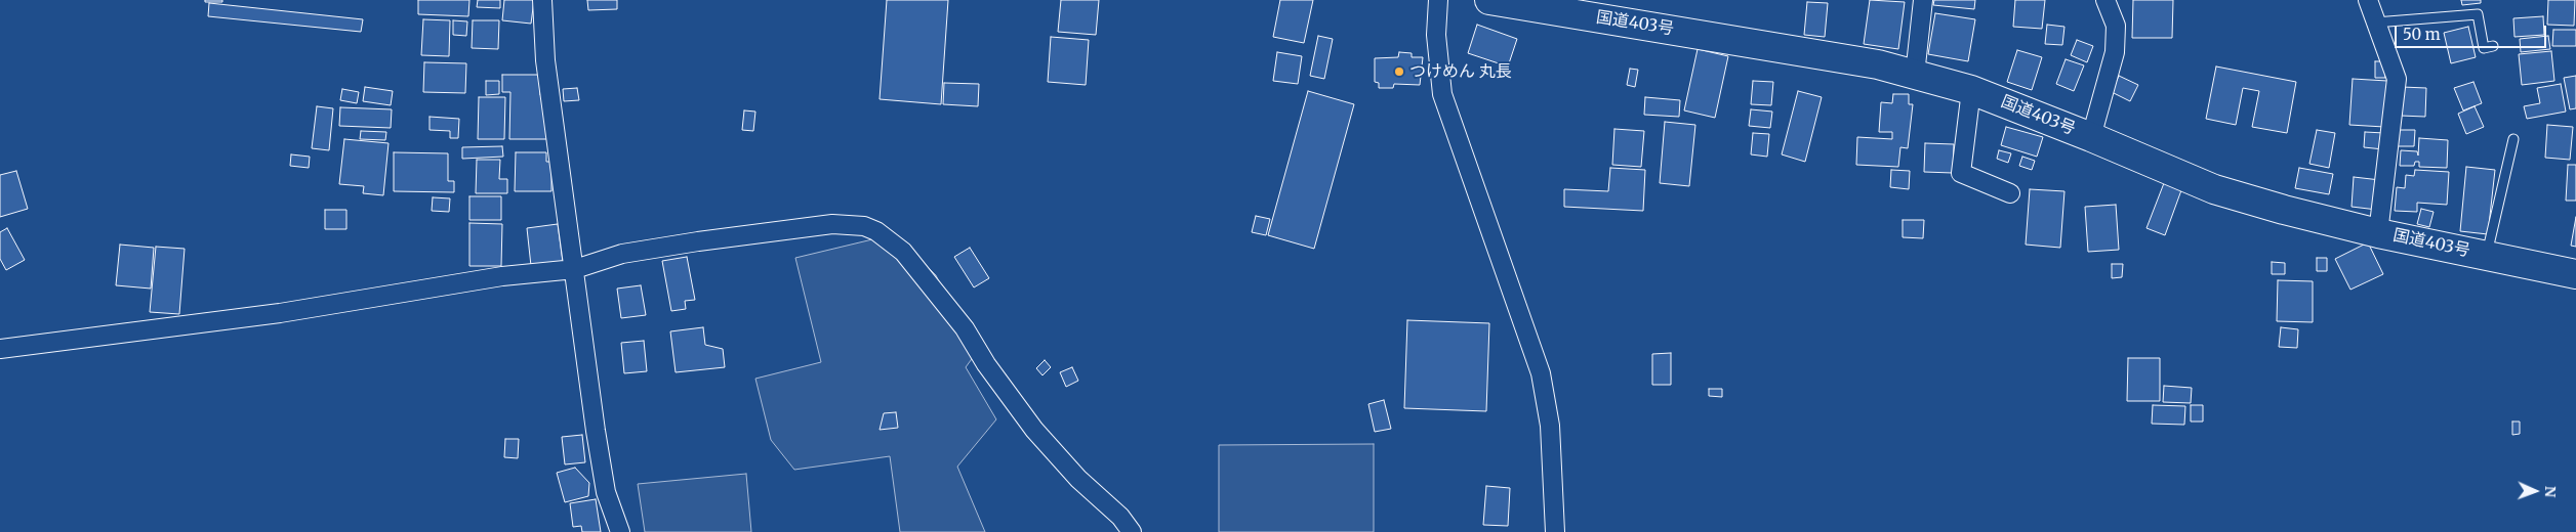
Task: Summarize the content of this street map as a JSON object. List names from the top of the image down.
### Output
{
  "streets": {
    "highway": ["国道403号"]
  },
  "places": ["つけめん 丸長"],
  "scale_bar": "50 m",
  "north": "right"
}
